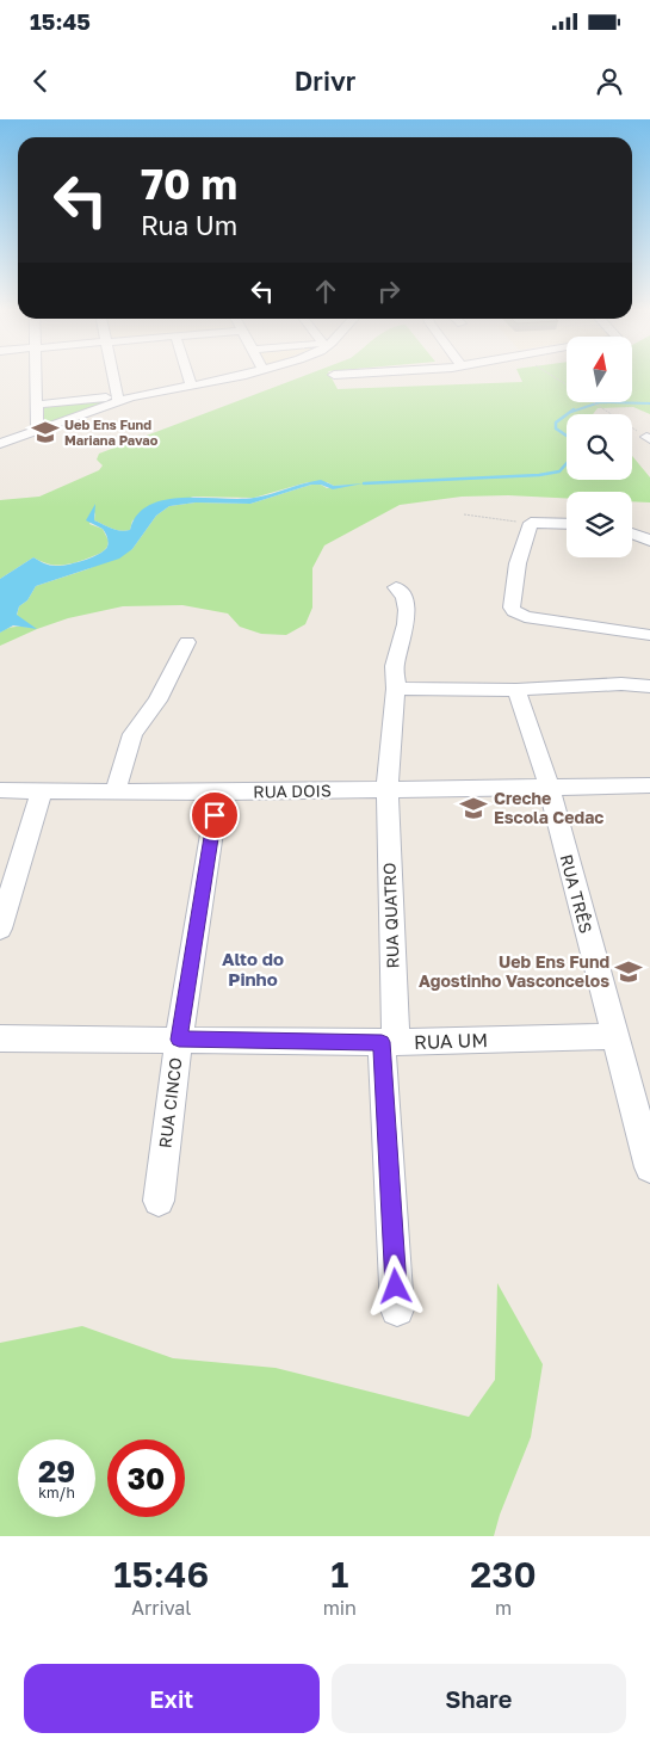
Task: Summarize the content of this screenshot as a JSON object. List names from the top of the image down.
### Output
{
  "streets": {
    "street": [
      "RUA DOIS",
      "RUA TRÊS",
      "RUA QUATRO",
      "RUA UM",
      "RUA CINCO"
    ]
  },
  "crossings": [
    ["RUA DOIS", "RUA TRÊS"],
    ["RUA DOIS", "RUA QUATRO"],
    ["RUA DOIS", "RUA CINCO"],
    ["RUA TRÊS", "RUA UM"],
    ["RUA QUATRO", "RUA UM"],
    ["RUA UM", "RUA CINCO"]
  ],
  "districts": ["Alto do Pinho"],
  "places": {
    "school or university": ["Ueb Ens Fund Mariana Pavao", "Creche Escola Cedac", "Ueb Ens Fund Agostinho Vasconcelos"]
  },
  "north": "top",
  "page": {
    "status": "15:45",
    "header": "Drivr",
    "turn": ["70 m", "Rua Um"],
    "speed": "29 km/h",
    "limit": "30",
    "eta": [
      "15:46",
      "Arrival",
      "1",
      "min",
      "230",
      "m"
    ],
    "buttons": ["Exit", "Share"]
  }
}
